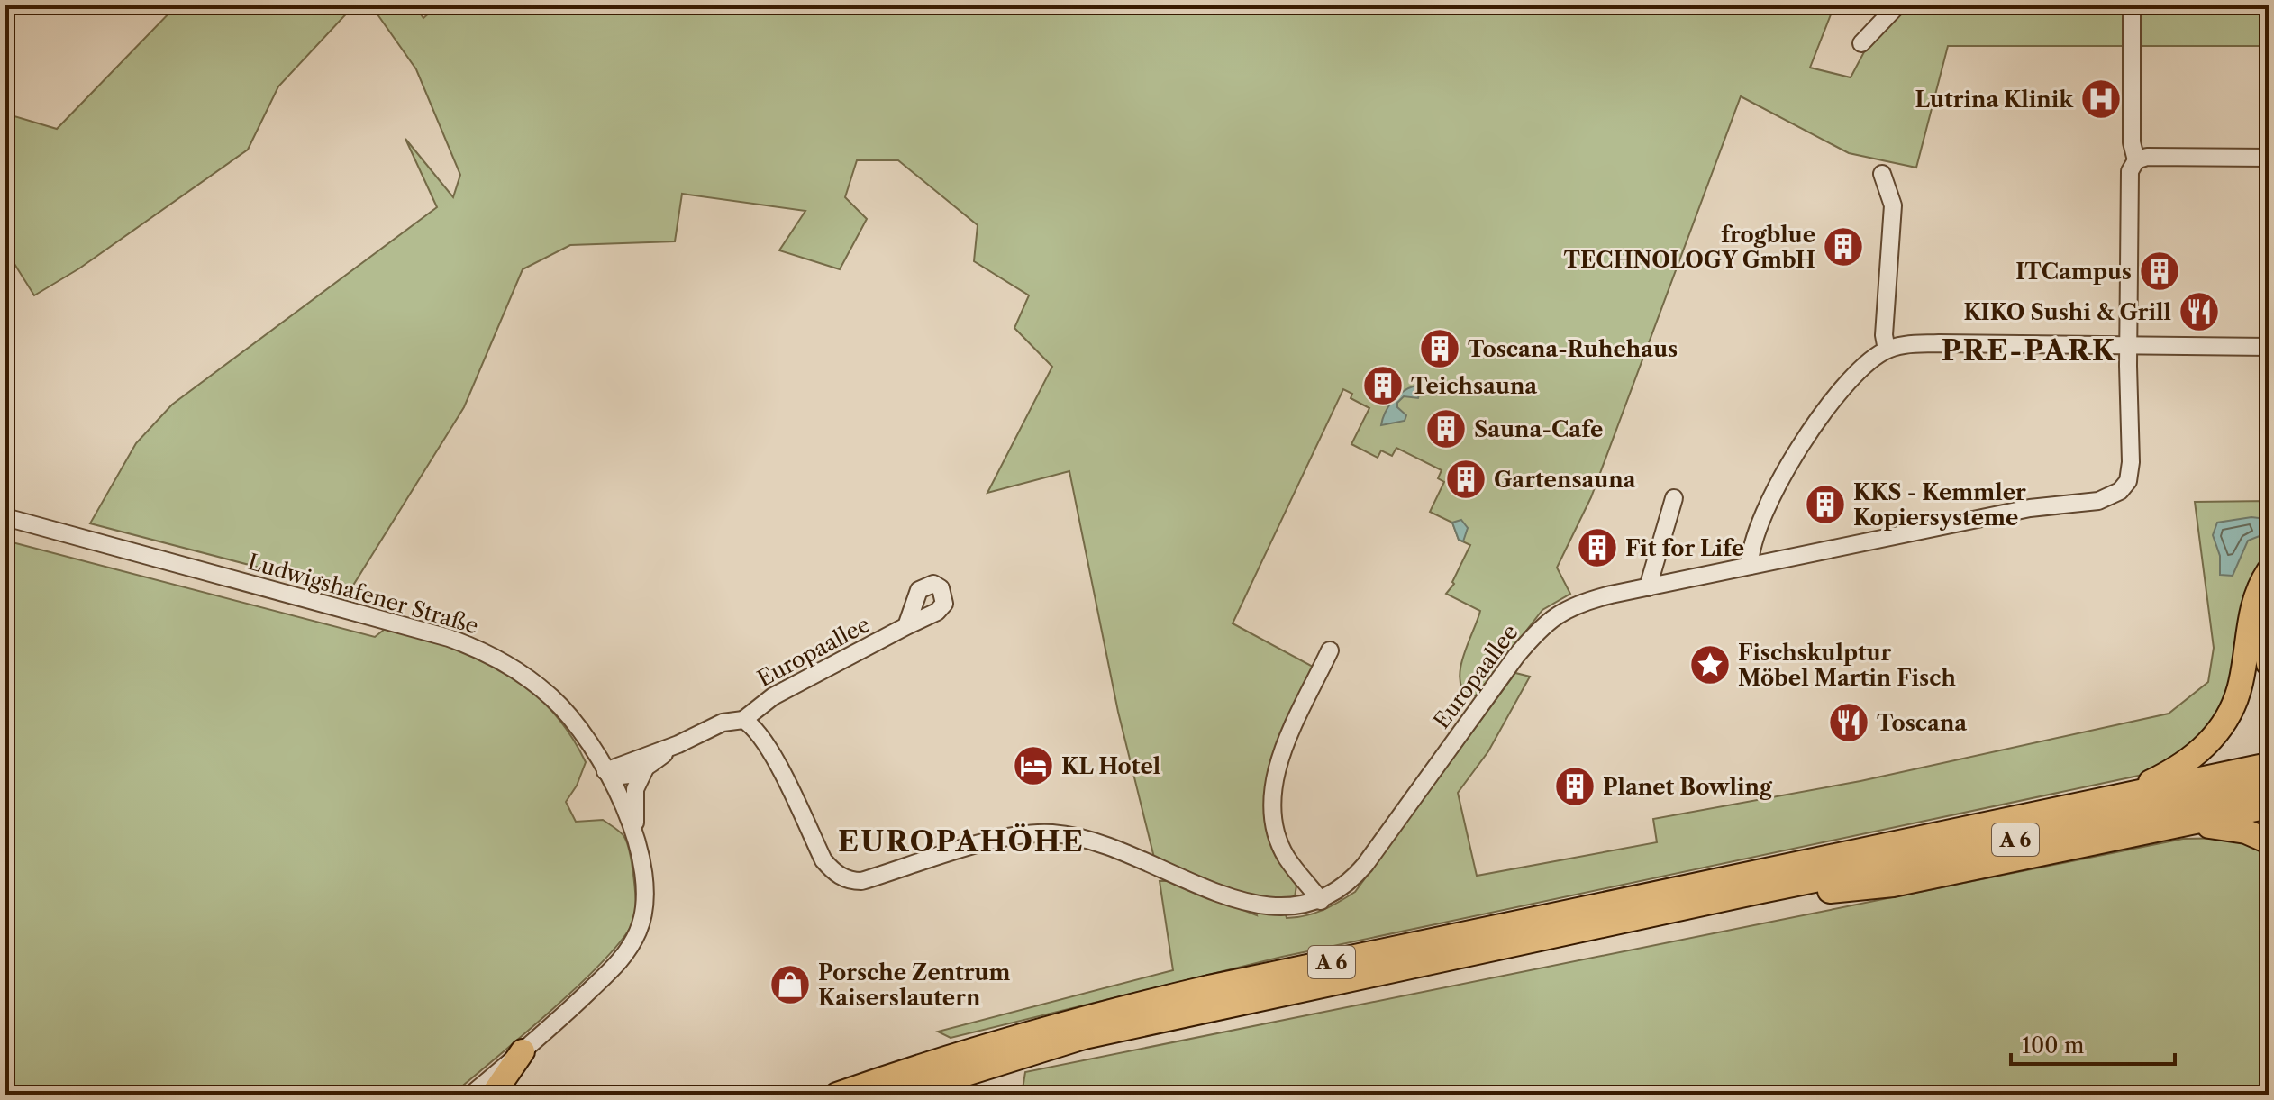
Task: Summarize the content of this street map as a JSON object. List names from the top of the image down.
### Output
{
  "streets": {
    "highway": ["A 6"],
    "street": ["Ludwigshafener Straße", "Europaallee"]
  },
  "crossings": [
    ["Ludwigshafener Straße", "Europaallee"]
  ],
  "districts": ["PRE-PARK", "EUROPAHÖHE"],
  "places": {
    "hospital": ["Lutrina Klinik"],
    "building": [
      "frogblue TECHNOLOGY GmbH",
      "ITCampus",
      "Toscana-Ruhehaus",
      "Teichsauna",
      "Sauna-Cafe",
      "Gartensauna",
      "KKS - Kemmler Kopiersysteme",
      "Fit for Life",
      "Planet Bowling"
    ],
    "restaurant": ["KIKO Sushi & Grill", "Toscana"],
    "place": ["Fischskulptur Möbel Martin Fisch"],
    "hotel": ["KL Hotel"],
    "shop": ["Porsche Zentrum Kaiserslautern"]
  },
  "scale_bar": "100 m"
}
